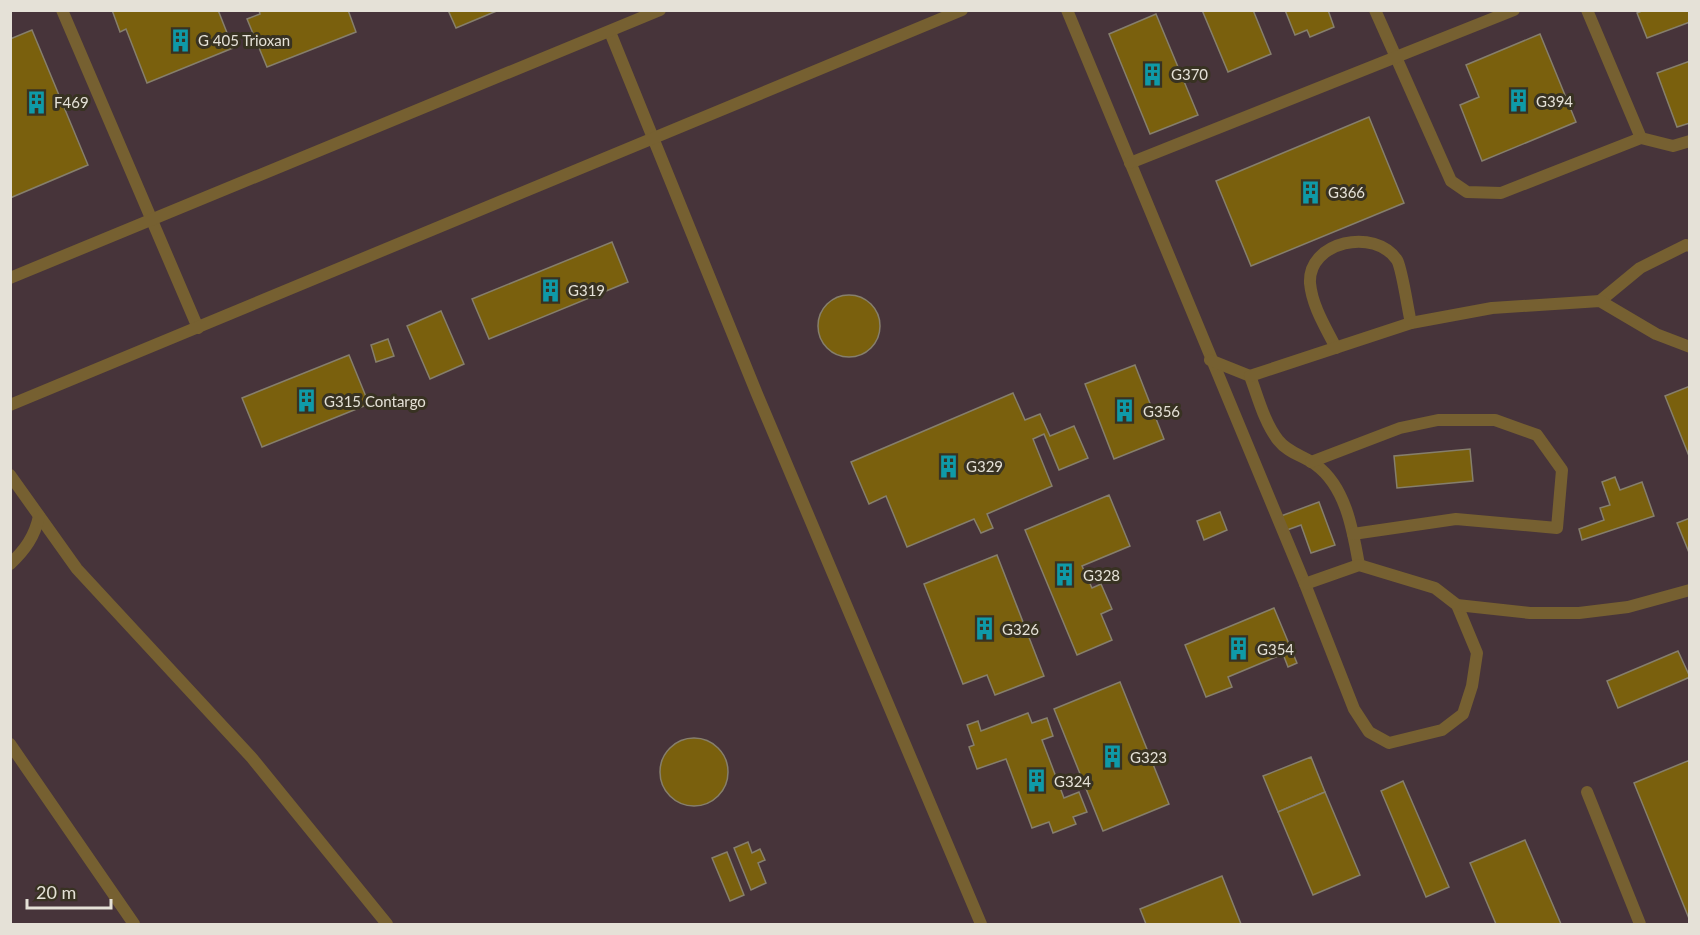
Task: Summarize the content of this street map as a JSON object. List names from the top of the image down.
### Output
{
  "places": {
    "building": [
      "G 405 Trioxan",
      "G370",
      "G394",
      "F469",
      "G366",
      "G319",
      "G315 Contargo",
      "G356",
      "G329",
      "G328",
      "G326",
      "G354",
      "G323",
      "G324"
    ]
  },
  "scale_bar": "20 m"
}
